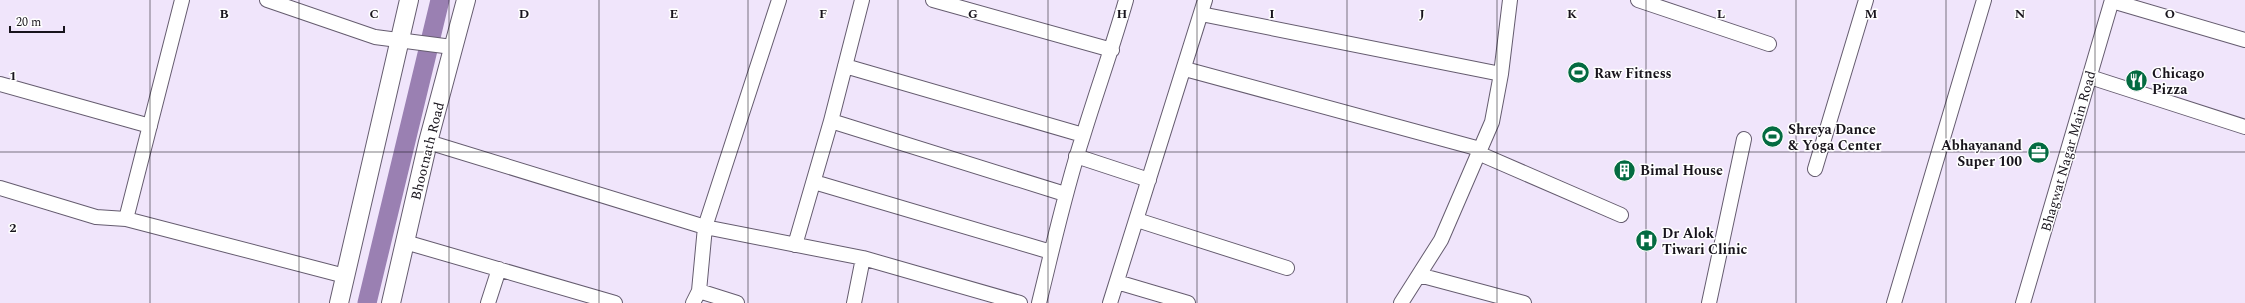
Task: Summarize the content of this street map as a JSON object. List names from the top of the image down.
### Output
{
  "streets": {
    "street": ["Bhootnath Road", "Bhagwat Nagar Main Road"]
  },
  "places": {
    "sports": ["Raw Fitness", "Shreya Dance & Yoga Center"],
    "restaurant": ["Chicago Pizza"],
    "office": ["Abhayanand Super 100"],
    "building": ["Bimal House"],
    "hospital": ["Dr Alok Tiwari Clinic"]
  },
  "scale_bar": "20 m",
  "grid": {
    "columns": [
      "B",
      "C",
      "D",
      "E",
      "F",
      "G",
      "H",
      "I",
      "J",
      "K",
      "L",
      "M",
      "N",
      "O"
    ],
    "rows": ["1", "2"]
  }
}
